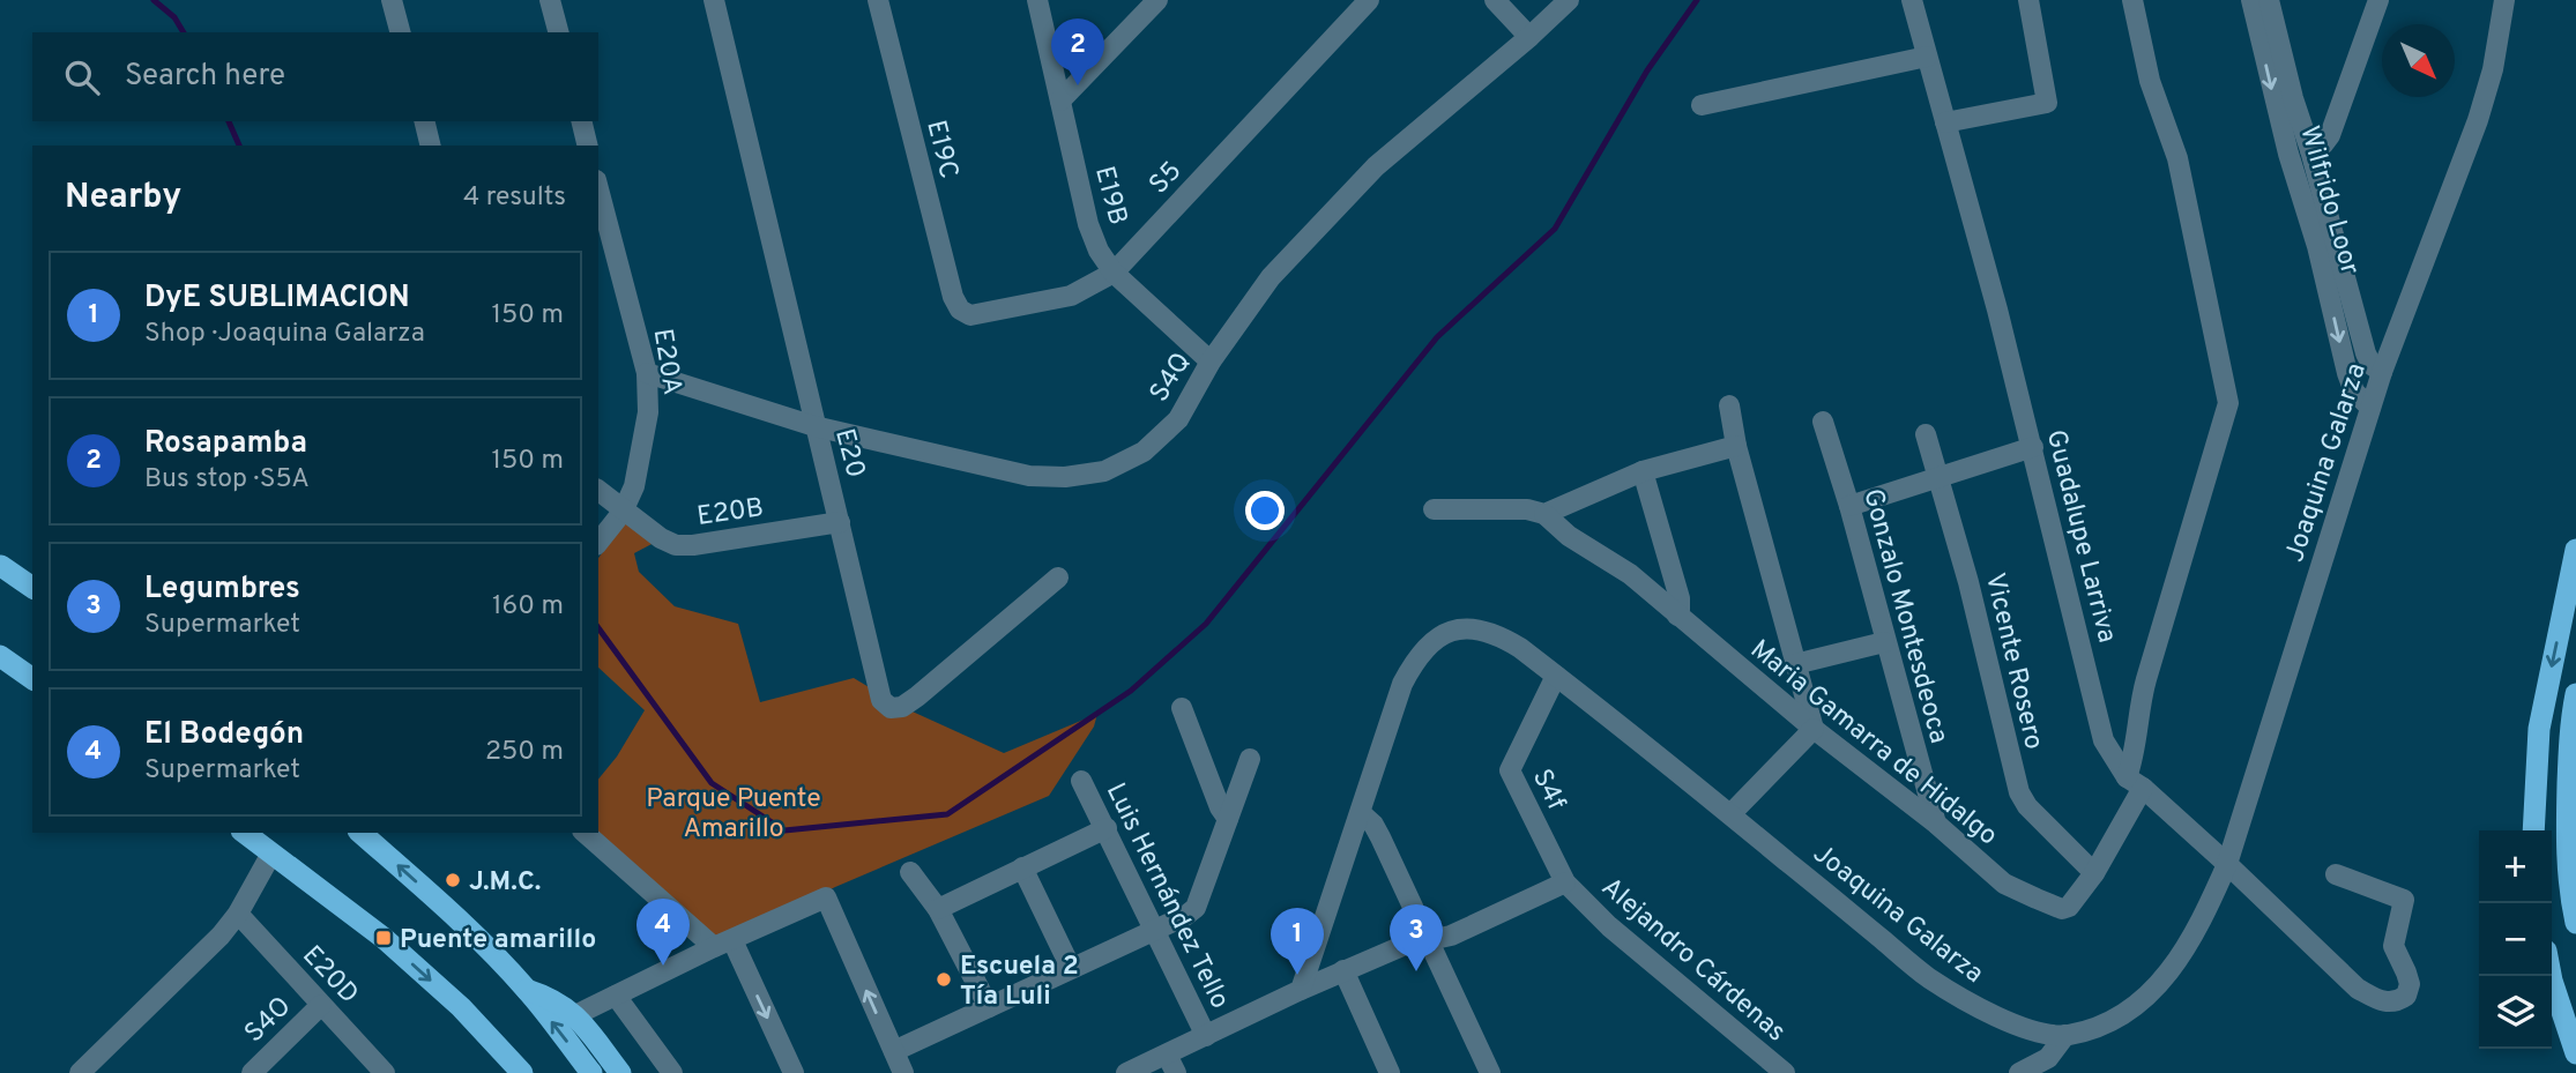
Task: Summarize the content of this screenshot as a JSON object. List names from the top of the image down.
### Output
{
  "streets": {
    "street": [
      "E19C",
      "S5",
      "E19B",
      "Wilfrido Loor",
      "E20A",
      "S4Q",
      "E20",
      "Joaquina Galarza",
      "E20B",
      "Guadalupe Larriva",
      "Gonzalo Montesdeoca",
      "Vicente Rosero",
      "Maria Gamarra de Hidalgo",
      "S4f",
      "Luis Hernández Tello",
      "Alejandro Cárdenas",
      "E20D",
      "S4O"
    ]
  },
  "crossings": [
    ["E19C", "S5"],
    ["S5", "E19B"],
    ["E19B", "S4Q"],
    ["Wilfrido Loor", "Joaquina Galarza"],
    ["E20A", "S4Q"],
    ["E20A", "E20B"],
    ["S4Q", "E20"],
    ["E20", "E20B"],
    ["Joaquina Galarza", "Guadalupe Larriva"],
    ["Joaquina Galarza", "S4f"],
    ["Joaquina Galarza", "Alejandro Cárdenas"],
    ["Guadalupe Larriva", "Maria Gamarra de Hidalgo"],
    ["Gonzalo Montesdeoca", "Maria Gamarra de Hidalgo"],
    ["Vicente Rosero", "Maria Gamarra de Hidalgo"],
    ["S4f", "Alejandro Cárdenas"],
    ["Luis Hernández Tello", "Alejandro Cárdenas"],
    ["E20D", "S4O"]
  ],
  "parks": ["Parque Puente Amarillo"],
  "places": {
    "other": ["J.M.C.", "Escuela 2 Tía Luli"],
    "transit": ["Puente amarillo"]
  },
  "north": "bottom right",
  "page": {
    "pins": [
      "2",
      "4",
      "3",
      "1"
    ],
    "search": "Search here",
    "heading": ["Nearby", "4 results"],
    "list": [
      {
        "mark": "1",
        "name": "DyE SUBLIMACION",
        "note": "Shop · Joaquina Galarza",
        "value": "150 m"
      },
      {
        "mark": "2",
        "name": "Rosapamba",
        "note": "Bus stop · S5A",
        "value": "150 m"
      },
      {
        "mark": "3",
        "name": "Legumbres",
        "note": "Supermarket",
        "value": "160 m"
      },
      {
        "mark": "4",
        "name": "El Bodegón",
        "note": "Supermarket",
        "value": "250 m"
      }
    ],
    "map_buttons": ["+", "−"]
  }
}
